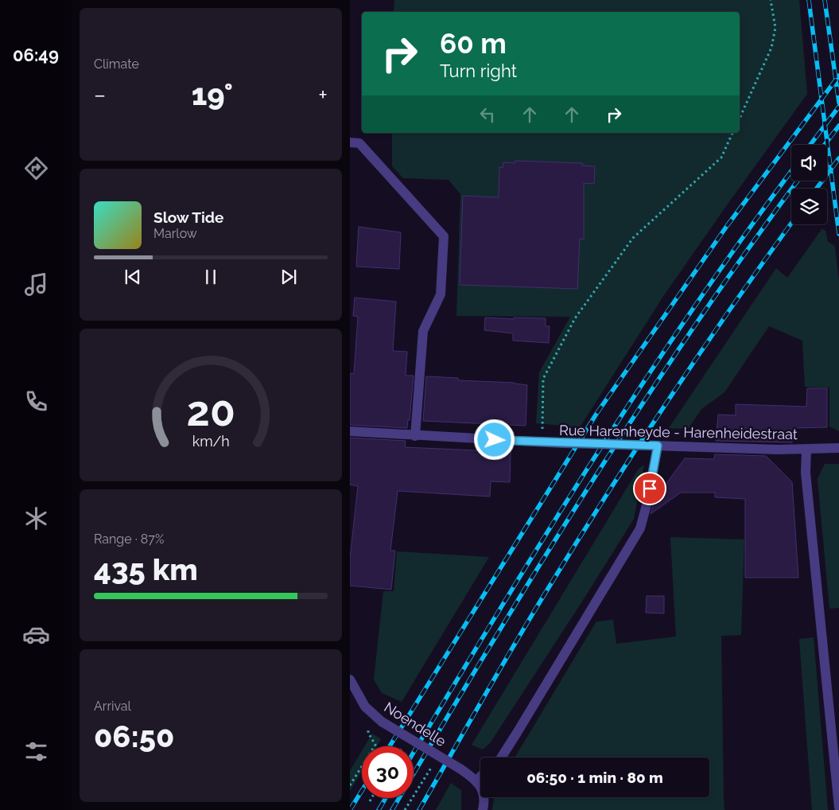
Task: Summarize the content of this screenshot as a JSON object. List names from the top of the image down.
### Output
{
  "streets": {
    "street": ["Rue Harenheyde - Harenheidestraat", "Noendelle"]
  },
  "page": {
    "tabs": "06:49",
    "tile": [
      "Climate",
      ["Range · 87%", "435 km"],
      ["Arrival", "06:50"]
    ],
    "turn": ["60 m", "Turn right"],
    "heat": ["−", "19°", "+"],
    "song": ["Slow Tide", "Marlow"],
    "limit": "30",
    "trip": "06:50 · 1 min · 80 m",
    "gauge": ["20", "km/h"]
  }
}
